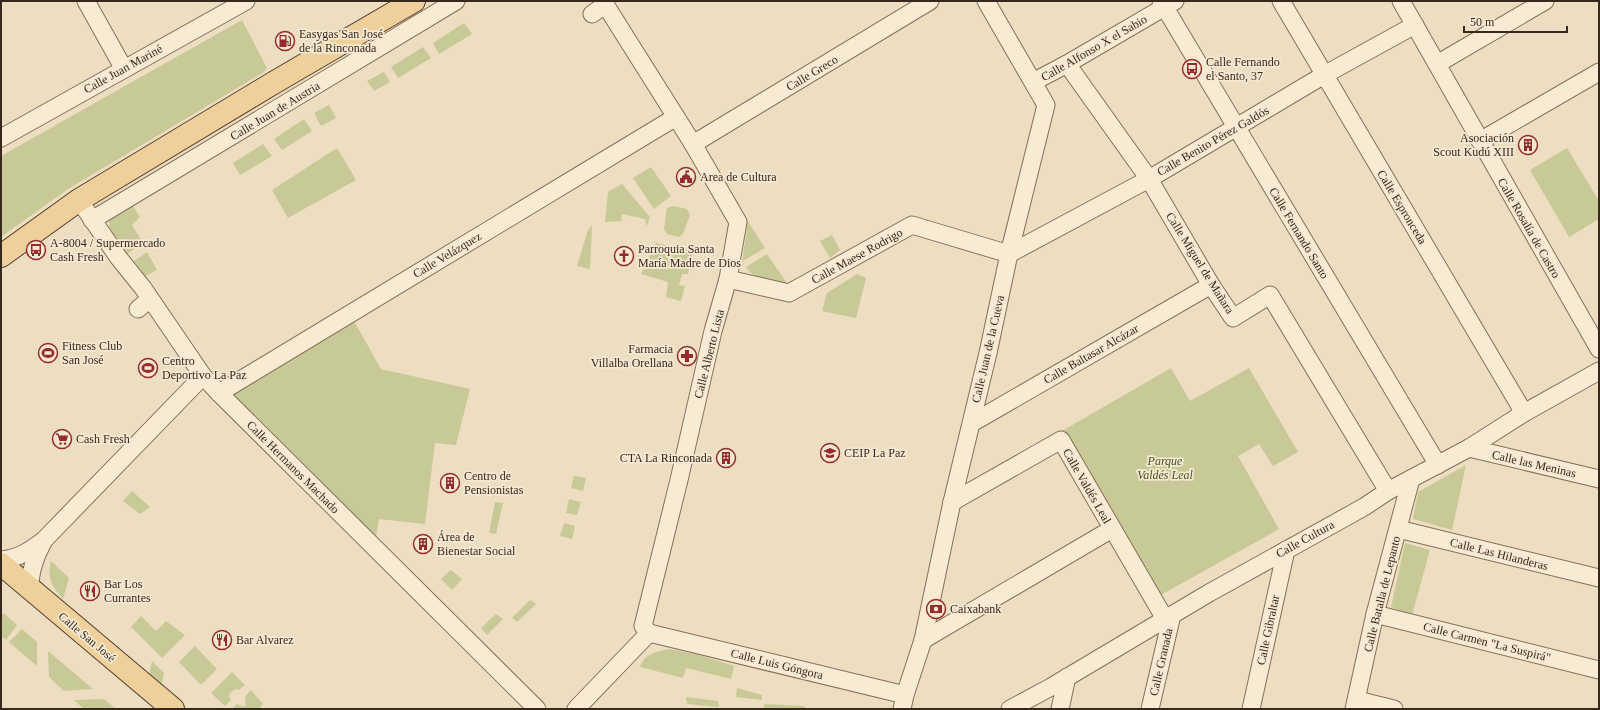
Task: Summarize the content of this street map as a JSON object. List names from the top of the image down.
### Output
{
  "streets": {
    "main road": ["Calle San José"],
    "street": [
      "Calle Alfonso X el Sabio",
      "Calle Juan Mariné",
      "Calle Greco",
      "Calle Juan de Austria",
      "Calle Benito Pérez Galdós",
      "Calle Espronceda",
      "Calle Rosalía de Castro",
      "Calle Fernando Santo",
      "Calle Velázquez",
      "Calle Maese Rodrigo",
      "Calle Miguel de Mañara",
      "Calle Juan de la Cueva",
      "Calle Alberto Lista",
      "Calle Baltasar Alcázar",
      "Calle las Meninas",
      "Calle Hermanos Machado",
      "Calle Valdés Leal",
      "Calle Cultura",
      "Calle Las Hilanderas",
      "Calle Batalla de Lepanto",
      "Calle Gibraltar",
      "Calle Carmen \"La Suspirá\"",
      "Calle Granada",
      "Calle Luis Góngora"
    ]
  },
  "crossings": [
    ["Calle Alfonso X el Sabio", "Calle Fernando Santo"],
    ["Calle Alfonso X el Sabio", "Calle Miguel de Mañara"],
    ["Calle Alfonso X el Sabio", "Calle Juan de la Cueva"],
    ["Calle Greco", "Calle Alberto Lista"],
    ["Calle Juan de Austria", "Calle Hermanos Machado"],
    ["Calle Benito Pérez Galdós", "Calle Espronceda"],
    ["Calle Benito Pérez Galdós", "Calle Rosalía de Castro"],
    ["Calle Benito Pérez Galdós", "Calle Fernando Santo"],
    ["Calle Benito Pérez Galdós", "Calle Maese Rodrigo"],
    ["Calle Benito Pérez Galdós", "Calle Miguel de Mañara"],
    ["Calle Benito Pérez Galdós", "Calle Juan de la Cueva"],
    ["Calle Espronceda", "Calle Cultura"],
    ["Calle Fernando Santo", "Calle Cultura"],
    ["Calle Velázquez", "Calle Alberto Lista"],
    ["Calle Velázquez", "Calle Hermanos Machado"],
    ["Calle Maese Rodrigo", "Calle Juan de la Cueva"],
    ["Calle Maese Rodrigo", "Calle Alberto Lista"],
    ["Calle Miguel de Mañara", "Calle Baltasar Alcázar"],
    ["Calle Miguel de Mañara", "Calle Cultura"],
    ["Calle Juan de la Cueva", "Calle Baltasar Alcázar"],
    ["Calle Juan de la Cueva", "Calle Valdés Leal"],
    ["Calle Juan de la Cueva", "Calle Luis Góngora"],
    ["Calle Alberto Lista", "Calle Luis Góngora"],
    ["Calle las Meninas", "Calle Cultura"],
    ["Calle Valdés Leal", "Calle Cultura"],
    ["Calle Valdés Leal", "Calle Granada"],
    ["Calle Cultura", "Calle Batalla de Lepanto"],
    ["Calle Cultura", "Calle Gibraltar"],
    ["Calle Cultura", "Calle Granada"],
    ["Calle Las Hilanderas", "Calle Batalla de Lepanto"],
    ["Calle Batalla de Lepanto", "Calle Carmen \"La Suspirá\""]
  ],
  "parks": ["Parque Valdés Leal"],
  "places": {
    "fuel station": ["Easygas San José de la Rinconada"],
    "bus stop": ["Calle Fernando el Santo, 37", "A-8004 / Supermercado Cash Fresh"],
    "building": [
      "Asociación Scout Kudú XIII",
      "CTA La Rinconada",
      "Centro de Pensionistas",
      "Área de Bienestar Social"
    ],
    "public building": ["Area de Cultura"],
    "church": ["Parroquia Santa María Madre de Dios"],
    "sports": ["Fitness Club San José", "Centro Deportivo La Paz"],
    "pharmacy": ["Farmacia Villalba Orellana"],
    "supermarket": ["Cash Fresh"],
    "school or university": ["CEIP La Paz"],
    "restaurant": ["Bar Los Currantes", "Bar Alvarez"],
    "bank": ["Caixabank"]
  },
  "scale_bar": "50 m"
}
